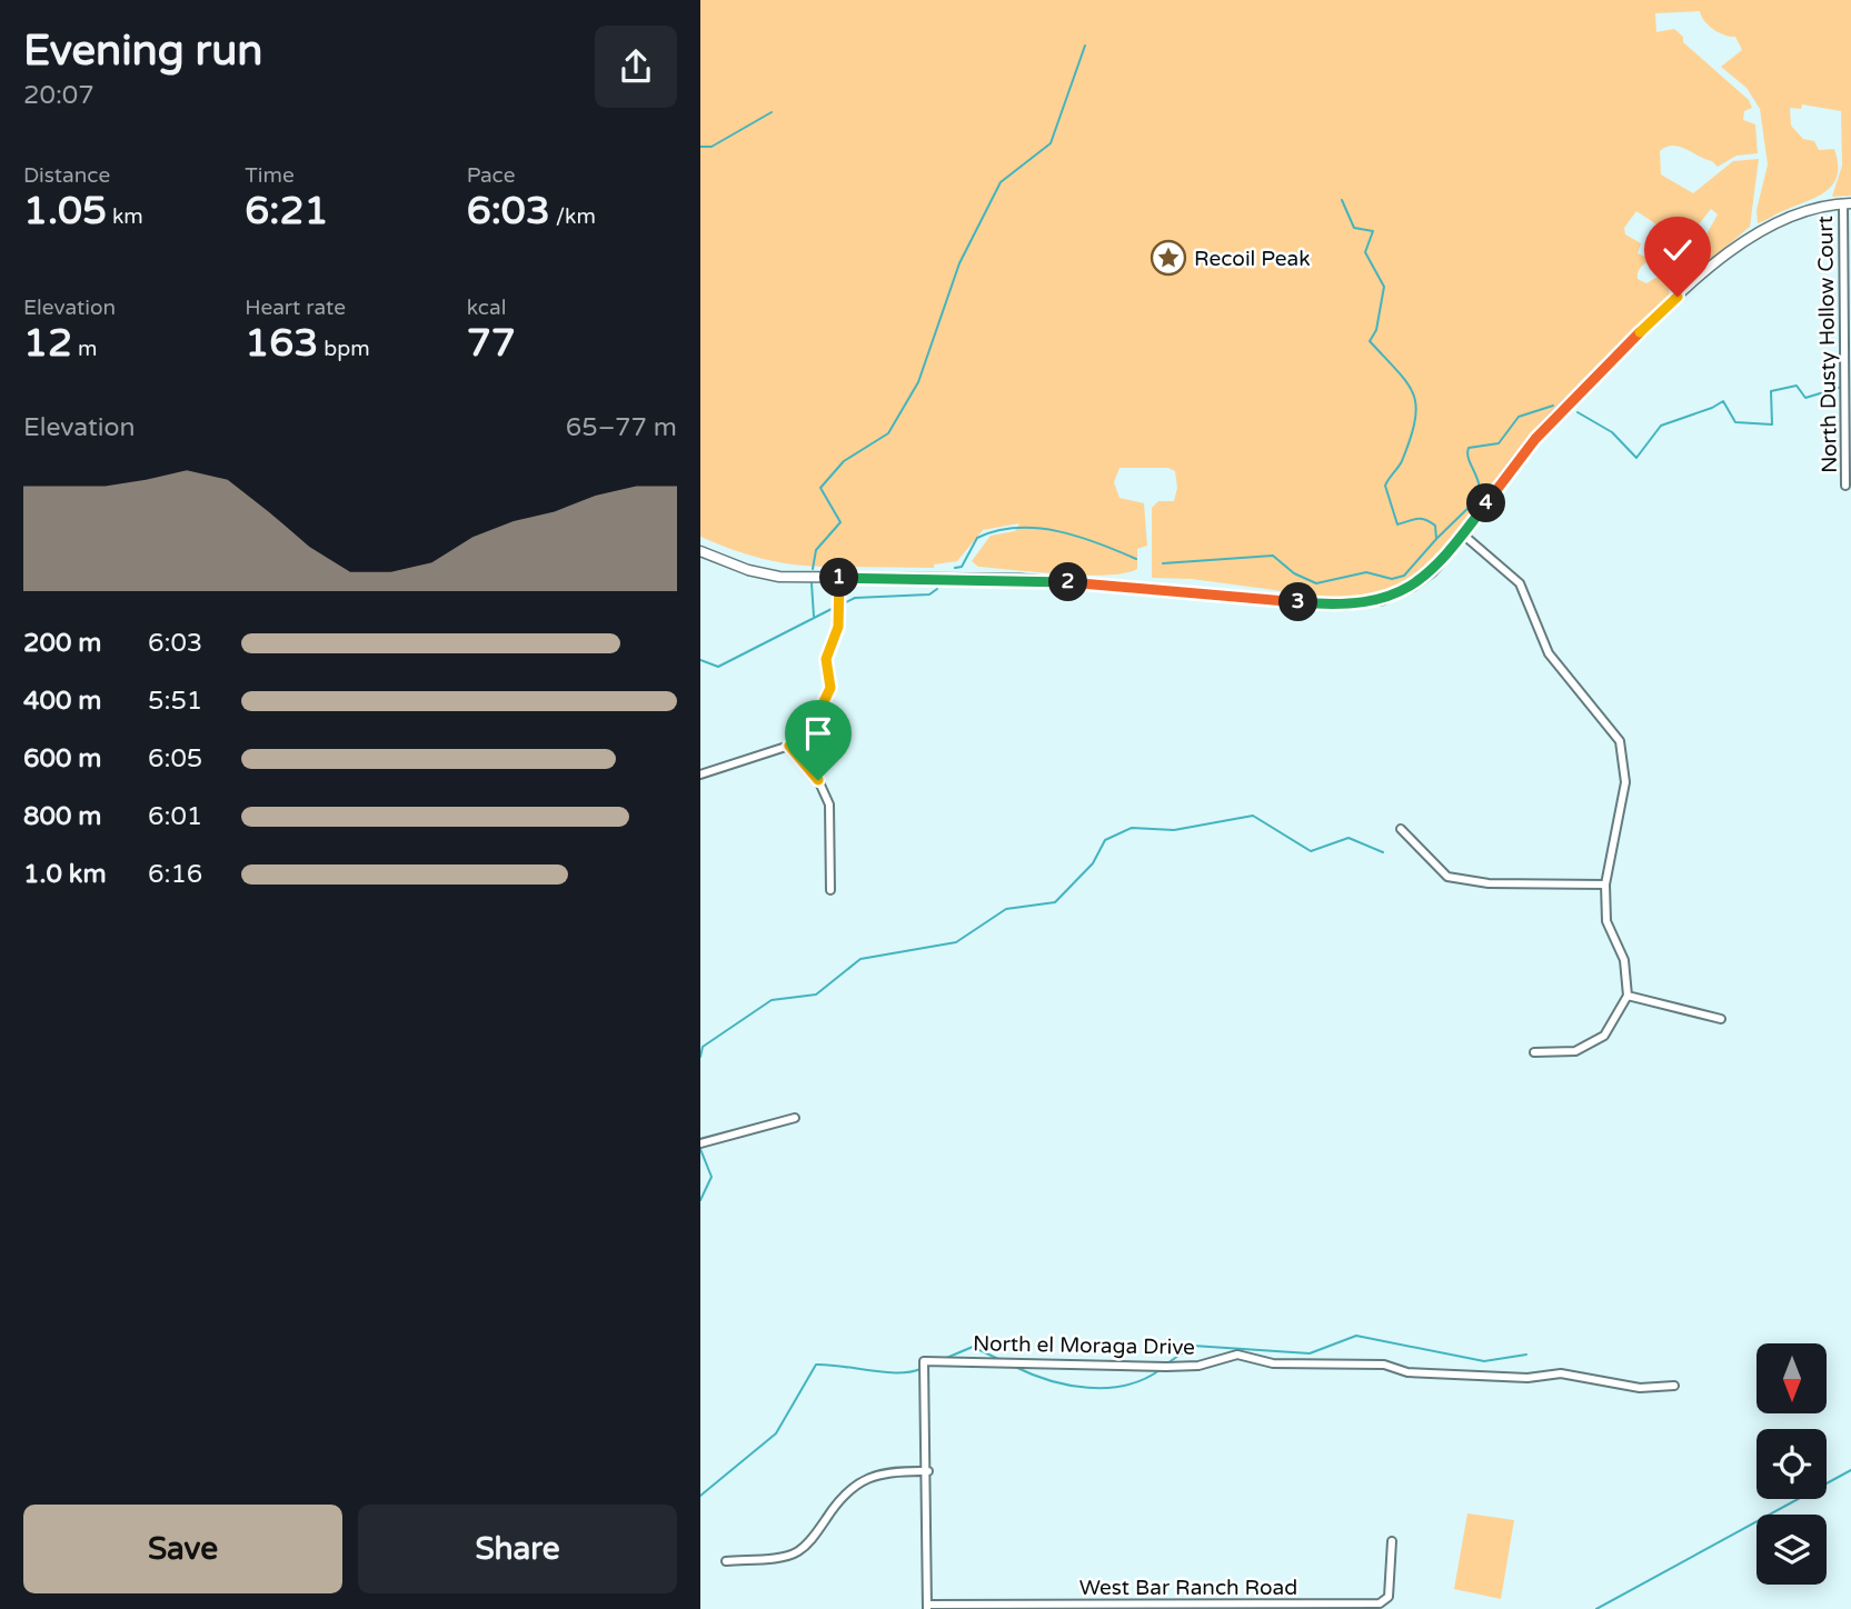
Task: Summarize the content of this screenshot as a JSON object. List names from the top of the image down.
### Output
{
  "streets": {
    "street": ["North Dusty Hollow Court", "North el Moraga Drive", "West Bar Ranch Road"]
  },
  "crossings": [
    ["North el Moraga Drive", "West Bar Ranch Road"]
  ],
  "places": {
    "place": ["Recoil Peak"]
  },
  "north": "bottom",
  "page": {
    "heading": ["Evening run", "20:07"],
    "stats": [
      ["Distance", "1.05 km"],
      ["Time", "6:21"],
      ["Pace", "6:03 /km"],
      ["Elevation", "12 m"],
      ["Heart rate", "163 bpm"],
      ["kcal", "77"]
    ],
    "chart": ["Elevation", "65–77 m"],
    "pins": [
      "4",
      "1",
      "2",
      "3"
    ],
    "list": [
      {
        "name": "200 m",
        "note": "6:03"
      },
      {
        "name": "400 m",
        "note": "5:51"
      },
      {
        "name": "600 m",
        "note": "6:05"
      },
      {
        "name": "800 m",
        "note": "6:01"
      },
      {
        "name": "1.0 km",
        "note": "6:16"
      }
    ],
    "buttons": ["Save", "Share"]
  }
}
